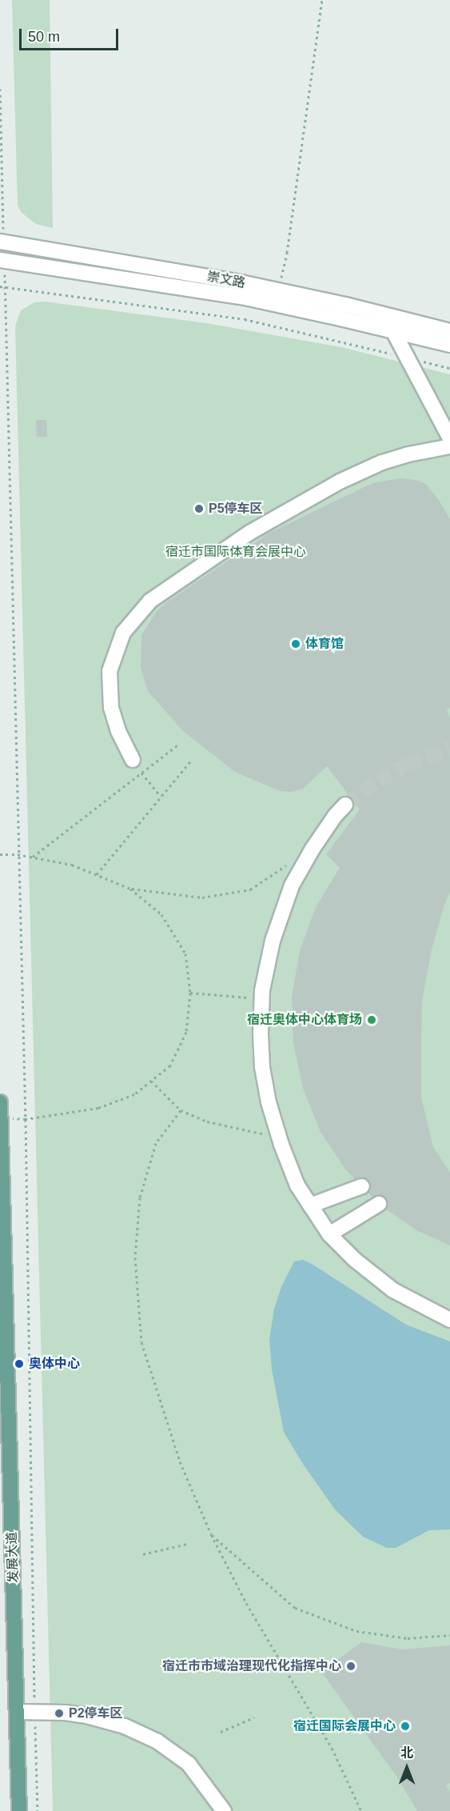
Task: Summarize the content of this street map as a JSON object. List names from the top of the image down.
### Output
{
  "streets": {
    "main road": ["发展大道"],
    "street": ["崇文路"]
  },
  "parks": ["宿迁市国际体育会展中心"],
  "places": [
    "P5停车区",
    "体育馆",
    "宿迁奥体中心体育场",
    "奥体中心",
    "宿迁市市域治理现代化指挥中心",
    "P2停车区",
    "宿迁国际会展中心"
  ],
  "scale_bar": "50 m",
  "north": "top"
}
